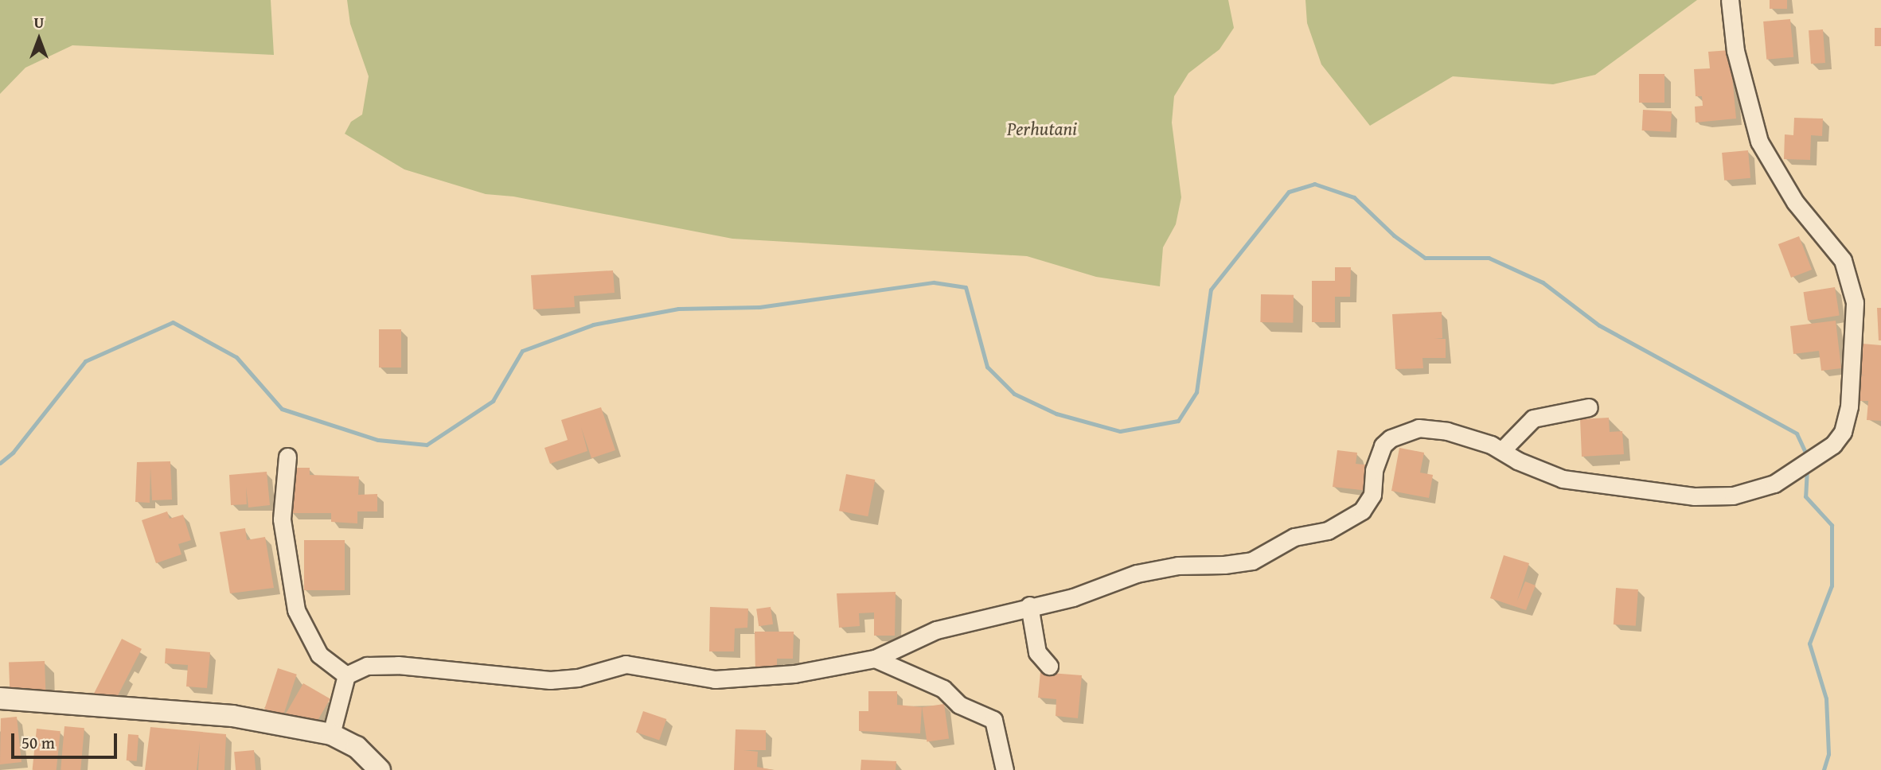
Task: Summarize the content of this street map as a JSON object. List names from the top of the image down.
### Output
{
  "parks": ["Perhutani"],
  "scale_bar": "50 m",
  "north": "top"
}
